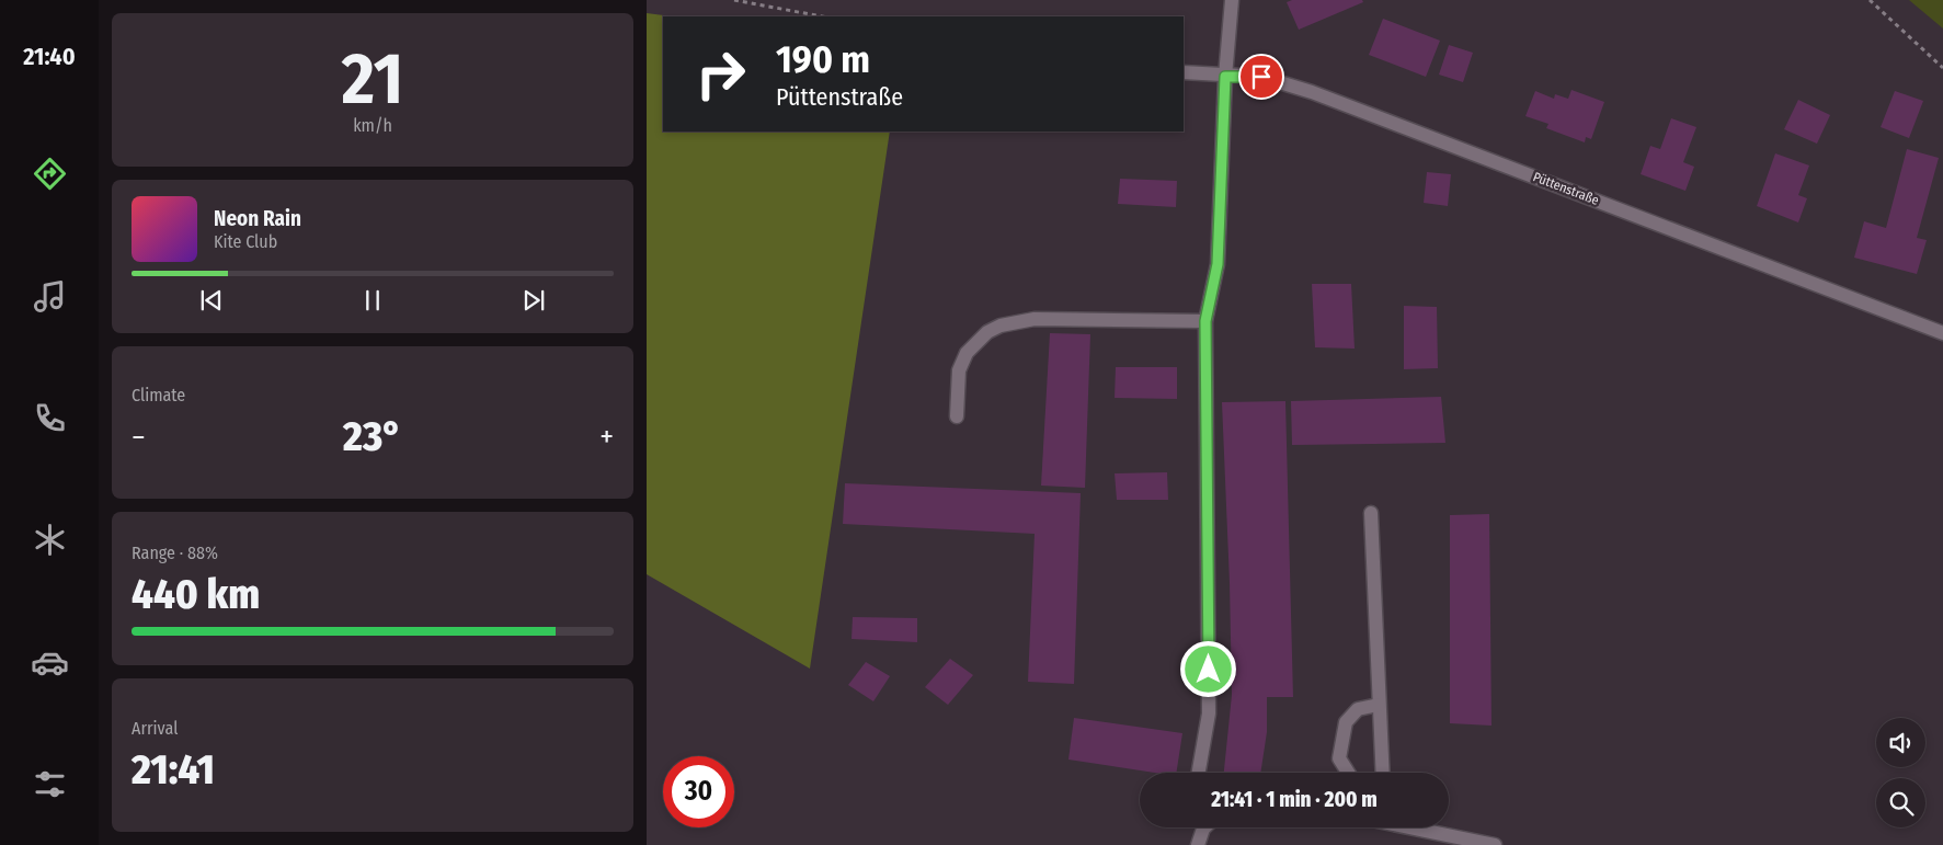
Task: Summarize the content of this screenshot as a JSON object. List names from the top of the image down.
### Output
{
  "streets": {
    "street": ["Püttenstraße"]
  },
  "page": {
    "tabs": "21:40",
    "tile": [
      ["21", "km/h"],
      "Climate",
      ["Range · 88%", "440 km"],
      ["Arrival", "21:41"]
    ],
    "turn": ["190 m", "Püttenstraße"],
    "song": ["Neon Rain", "Kite Club"],
    "heat": ["−", "23°", "+"],
    "limit": "30",
    "trip": "21:41 · 1 min · 200 m"
  }
}
